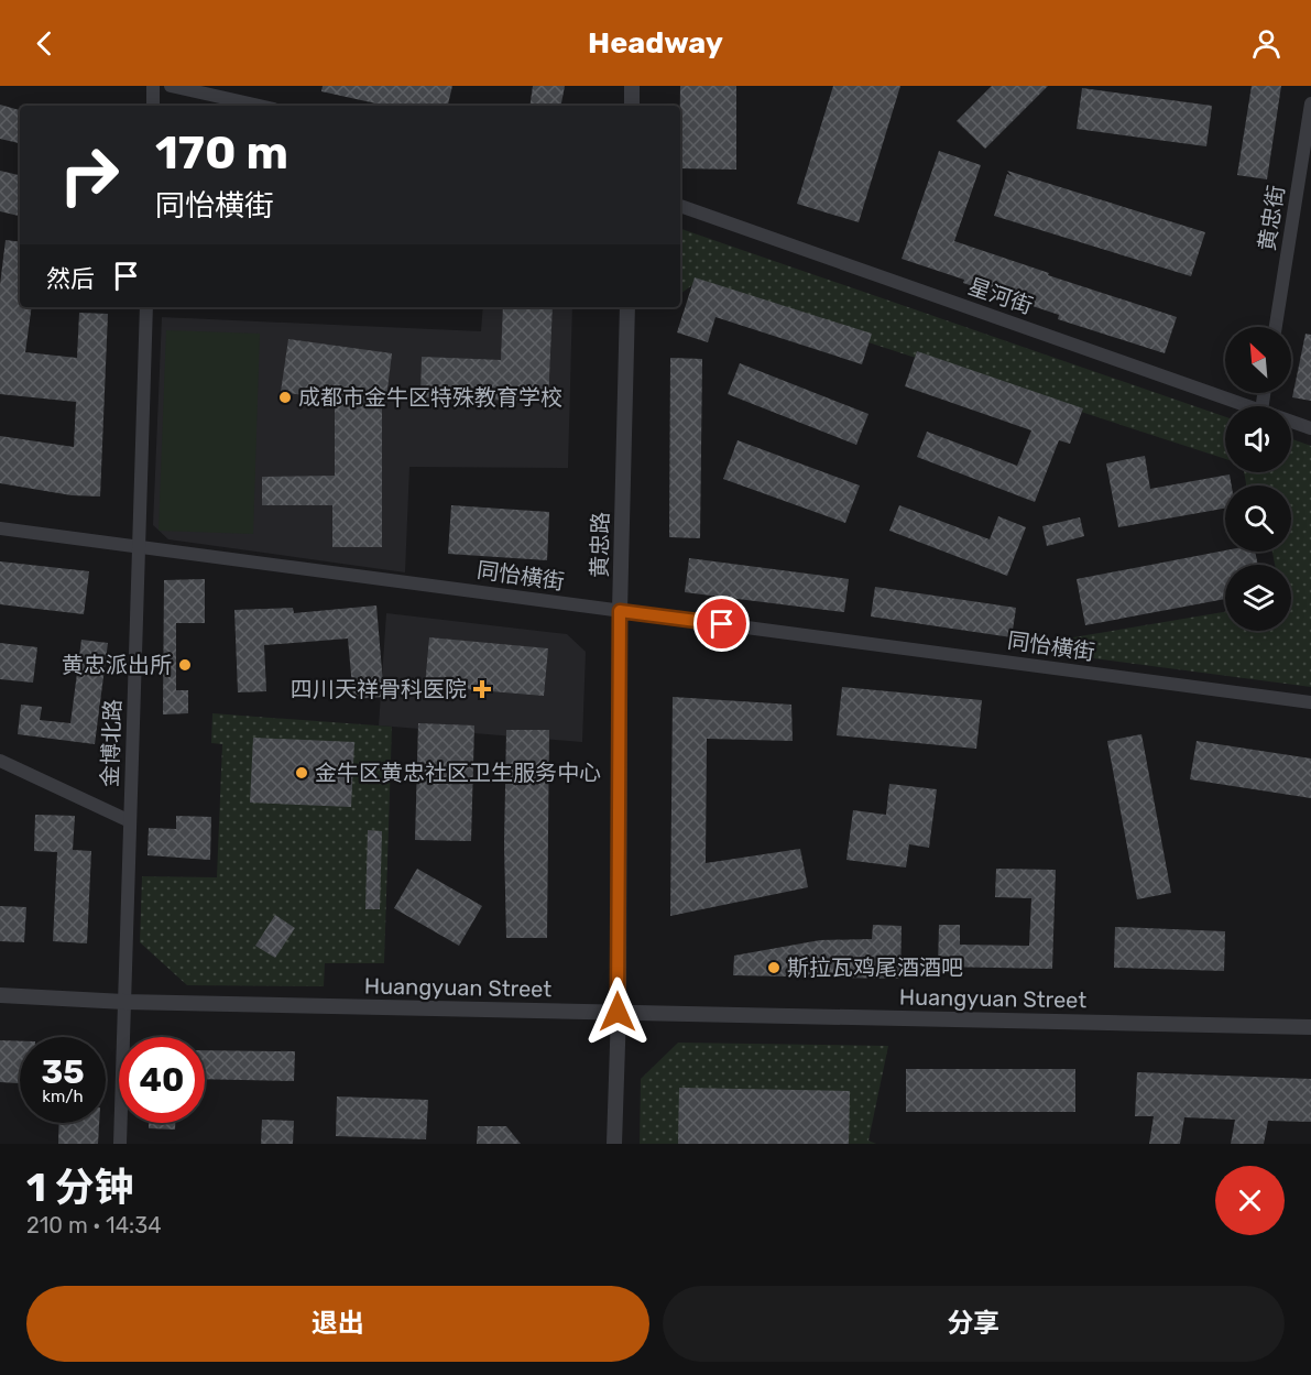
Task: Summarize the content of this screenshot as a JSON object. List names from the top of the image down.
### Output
{
  "streets": {
    "street": [
      "黄忠街",
      "星河街",
      "黄忠路",
      "同怡横街",
      "金博北路",
      "Huangyuan Street"
    ]
  },
  "crossings": [
    ["黄忠路", "同怡横街"],
    ["黄忠路", "Huangyuan Street"],
    ["同怡横街", "金博北路"],
    ["金博北路", "Huangyuan Street"]
  ],
  "places": {
    "other": [
      "成都市金牛区特殊教育学校",
      "黄忠派出所",
      "金牛区黄忠社区卫生服务中心",
      "斯拉瓦鸡尾酒酒吧"
    ],
    "health": ["四川天祥骨科医院"]
  },
  "north": "top left",
  "page": {
    "header": "Headway",
    "turn": ["170 m", "同怡横街"],
    "then": "然后",
    "speed": "35 km/h",
    "limit": "40",
    "heading": ["1 分钟", "210 m · 14:34"],
    "buttons": ["退出", "分享"]
  }
}
